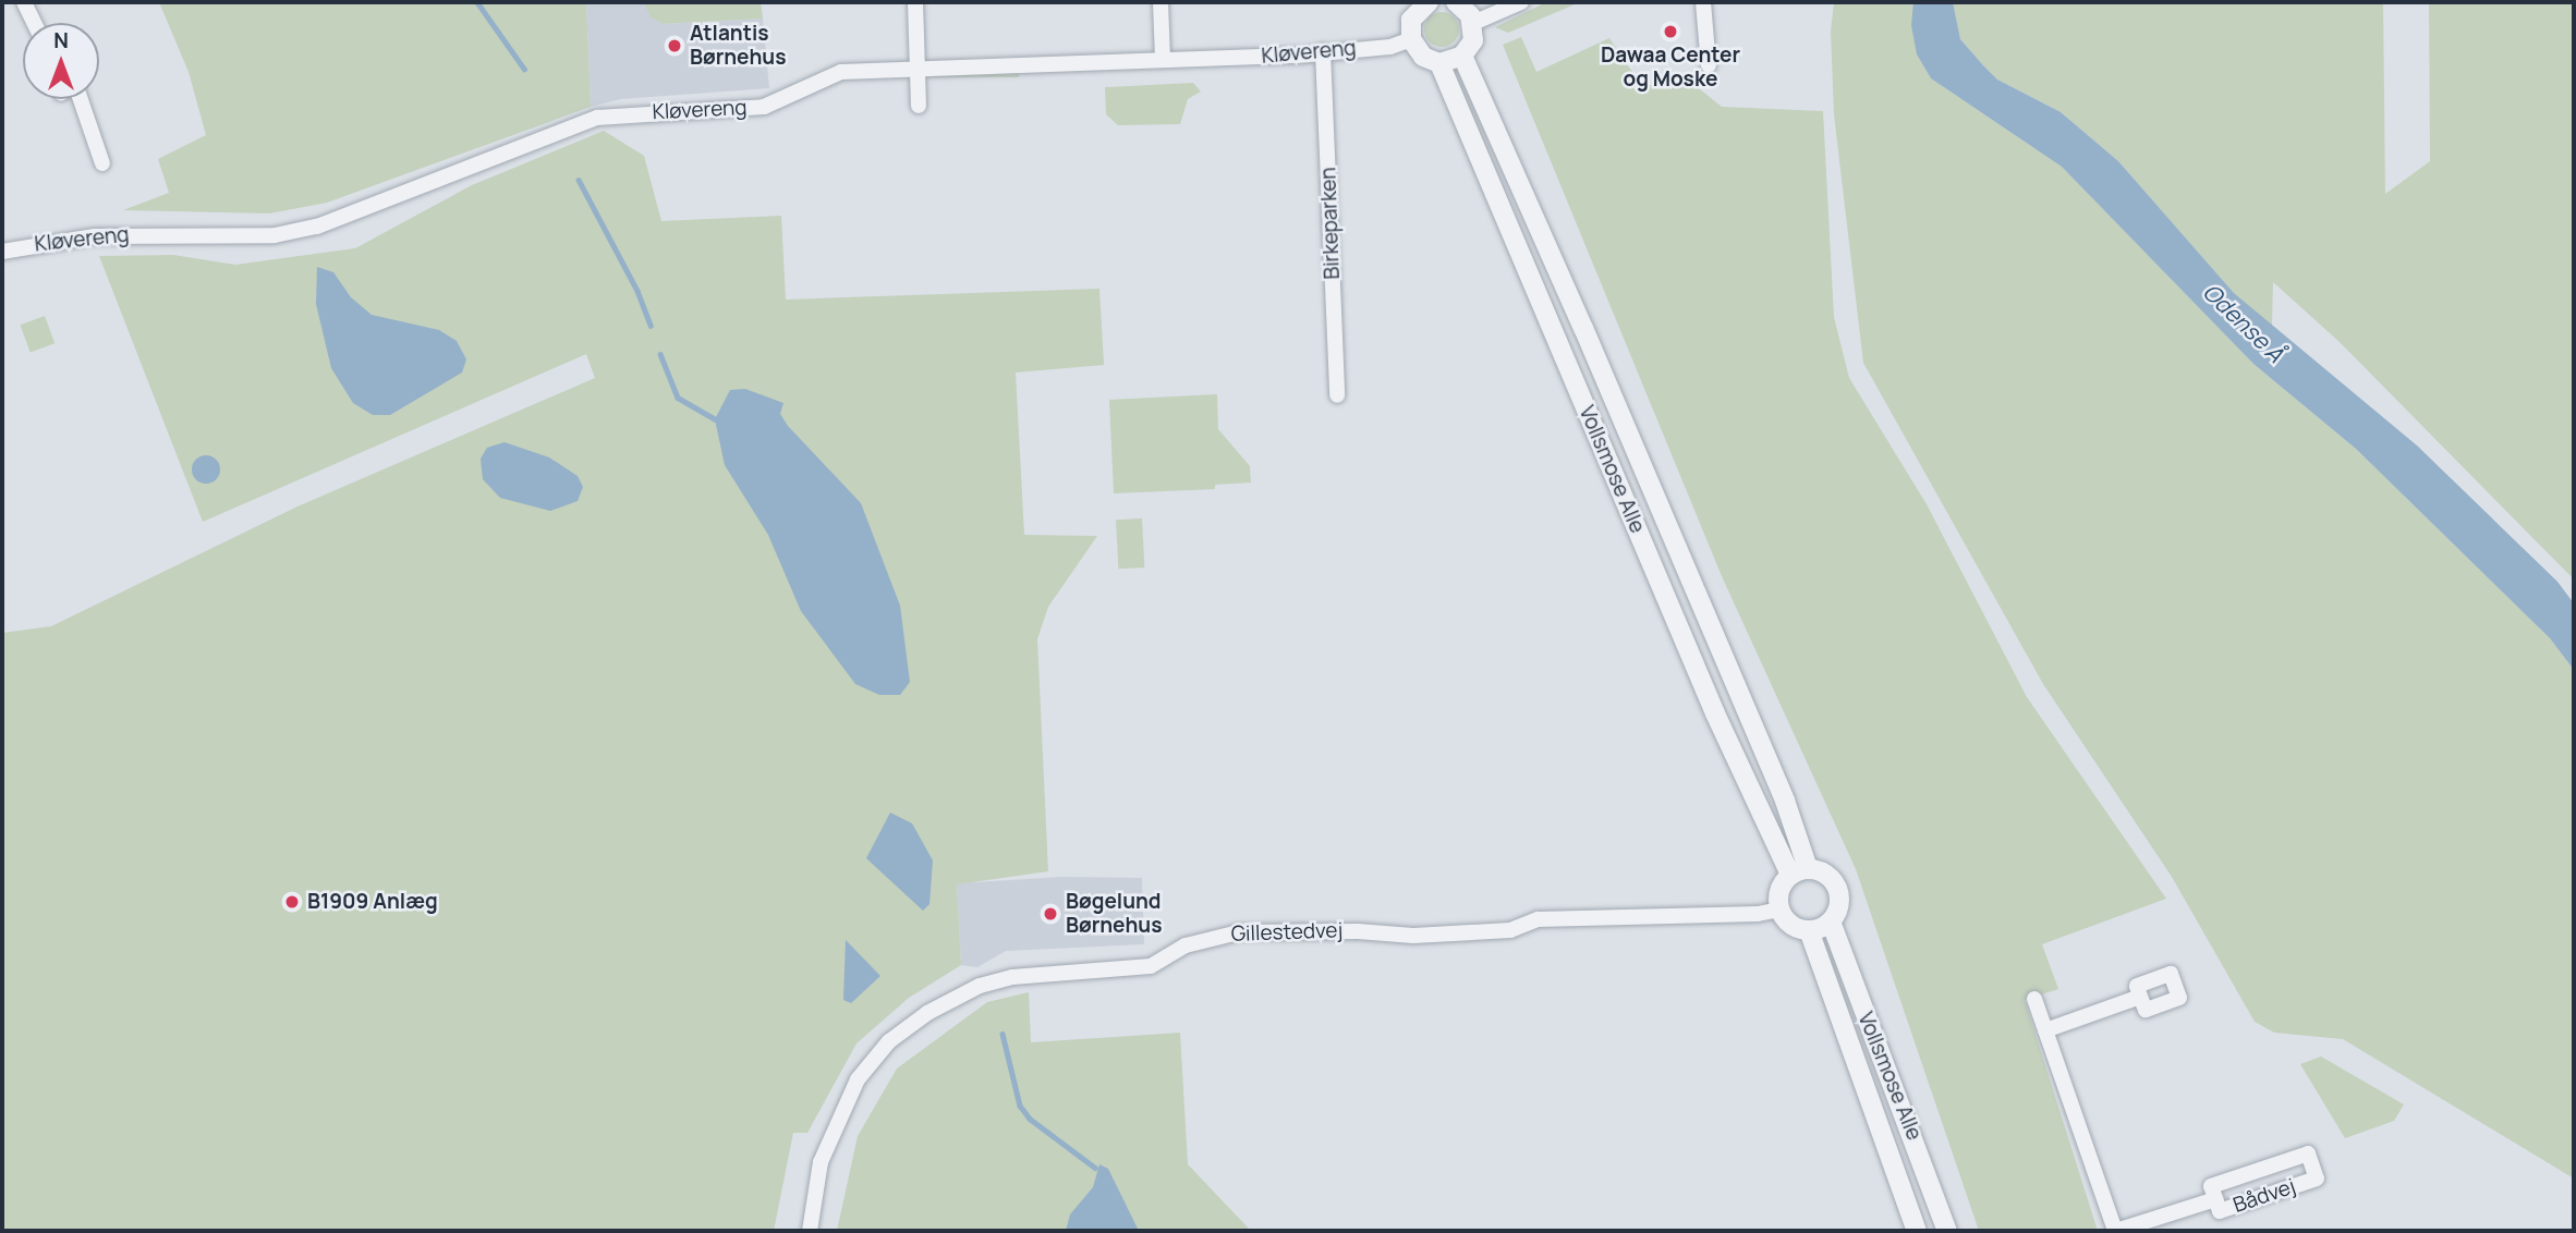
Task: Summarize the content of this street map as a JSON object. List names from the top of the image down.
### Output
{
  "streets": {
    "street": [
      "Kløvereng",
      "Birkeparken",
      "Vollsmose Alle",
      "Gillestedvej",
      "Bådvej"
    ]
  },
  "crossings": [
    ["Kløvereng", "Birkeparken"],
    ["Vollsmose Alle", "Gillestedvej"]
  ],
  "water": ["Odense Å"],
  "places": [
    "Dawaa Center og Moske",
    "Atlantis Børnehus",
    "B1909 Anlæg",
    "Bøgelund Børnehus"
  ],
  "north": "top"
}
